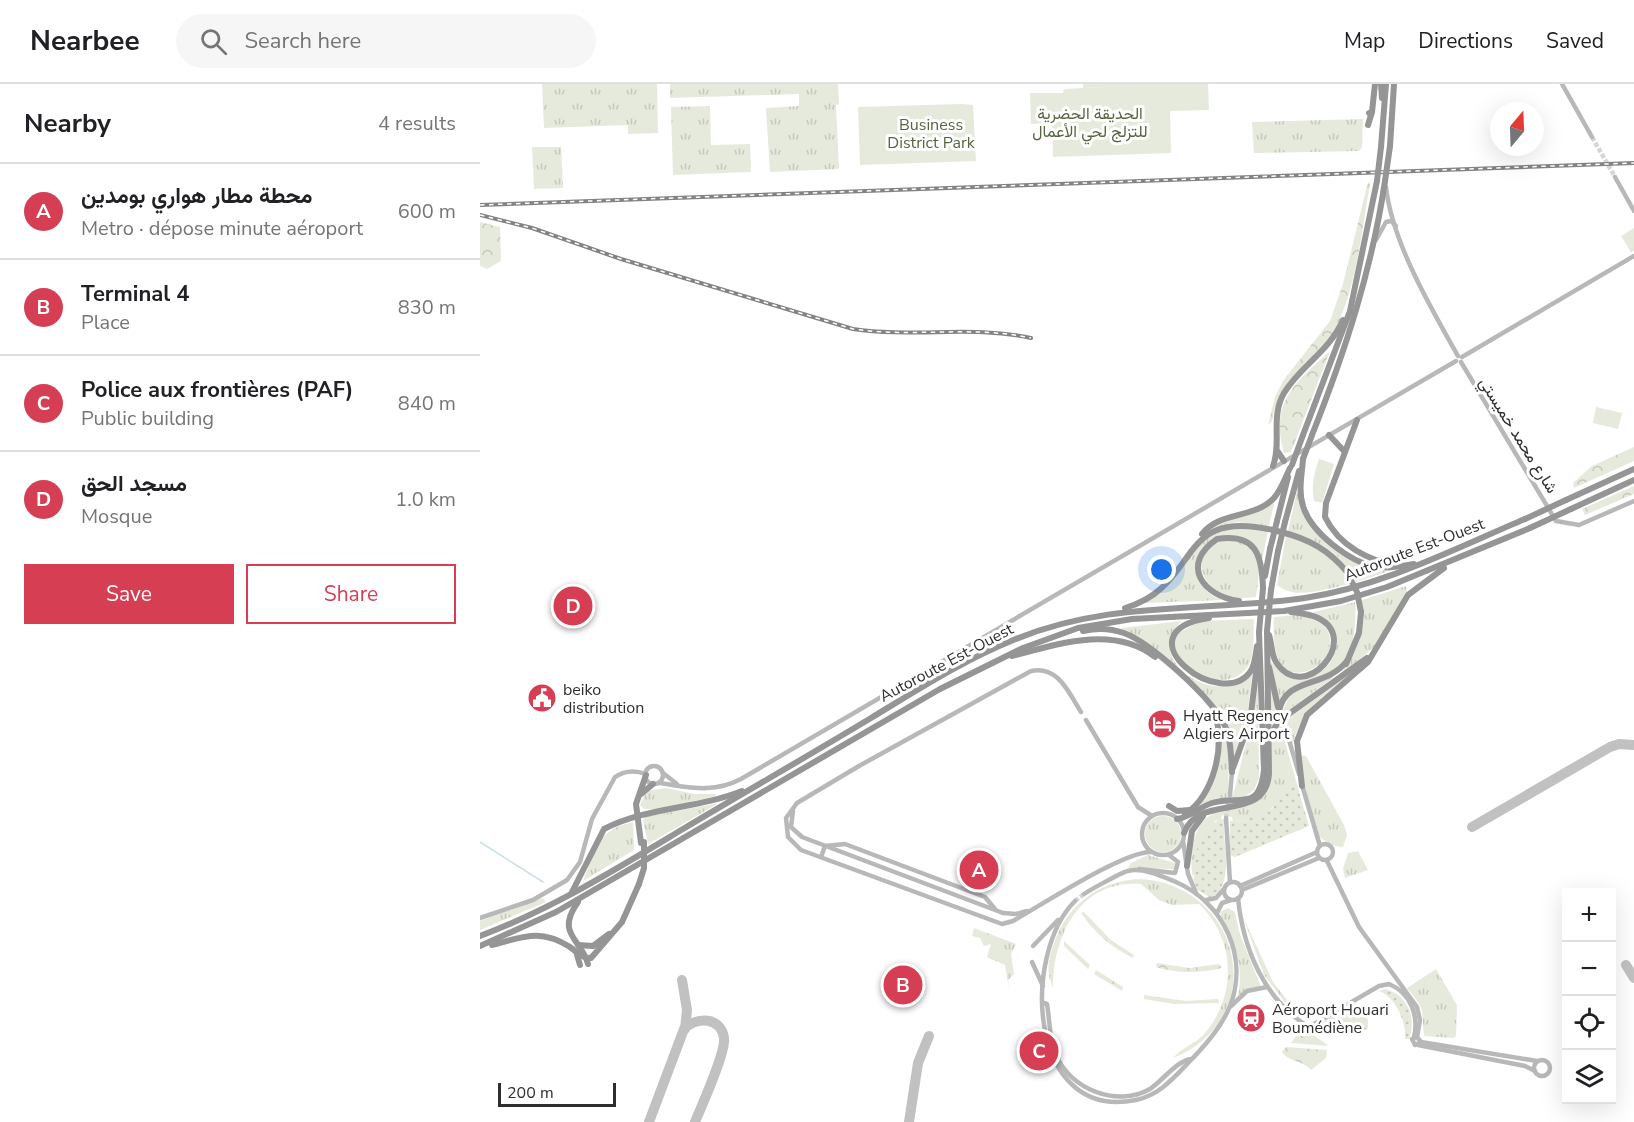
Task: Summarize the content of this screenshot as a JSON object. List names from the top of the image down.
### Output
{
  "streets": {
    "highway": ["Autoroute Est-Ouest"],
    "main road": ["شارع محمد خميستي"]
  },
  "parks": ["الحديقة الحضرية للتزلج لحي الأعمال", "Business District Park"],
  "places": {
    "public building": ["beiko distribution"],
    "hotel": ["Hyatt Regency Algiers Airport"],
    "station": ["Aéroport Houari Boumédiène"]
  },
  "scale_bar": "200 m",
  "north": "top",
  "page": {
    "header": "Nearbee",
    "search": "Search here",
    "nav": ["Map", "Directions", "Saved"],
    "heading": ["Nearby", "4 results"],
    "list": [
      {
        "mark": "A",
        "name": "محطة مطار هواري بومدين",
        "note": "Metro · dépose minute aéroport",
        "value": "600 m"
      },
      {
        "mark": "B",
        "name": "Terminal 4",
        "note": "Place",
        "value": "830 m"
      },
      {
        "mark": "C",
        "name": "Police aux frontières (PAF)",
        "note": "Public building",
        "value": "840 m"
      },
      {
        "mark": "D",
        "name": "مسجد الحق",
        "note": "Mosque",
        "value": "1.0 km"
      }
    ],
    "buttons": ["Save", "Share"],
    "pins": [
      "D",
      "A",
      "B",
      "C"
    ],
    "map_buttons": ["+", "−"],
    "scale": "200 m"
  }
}
